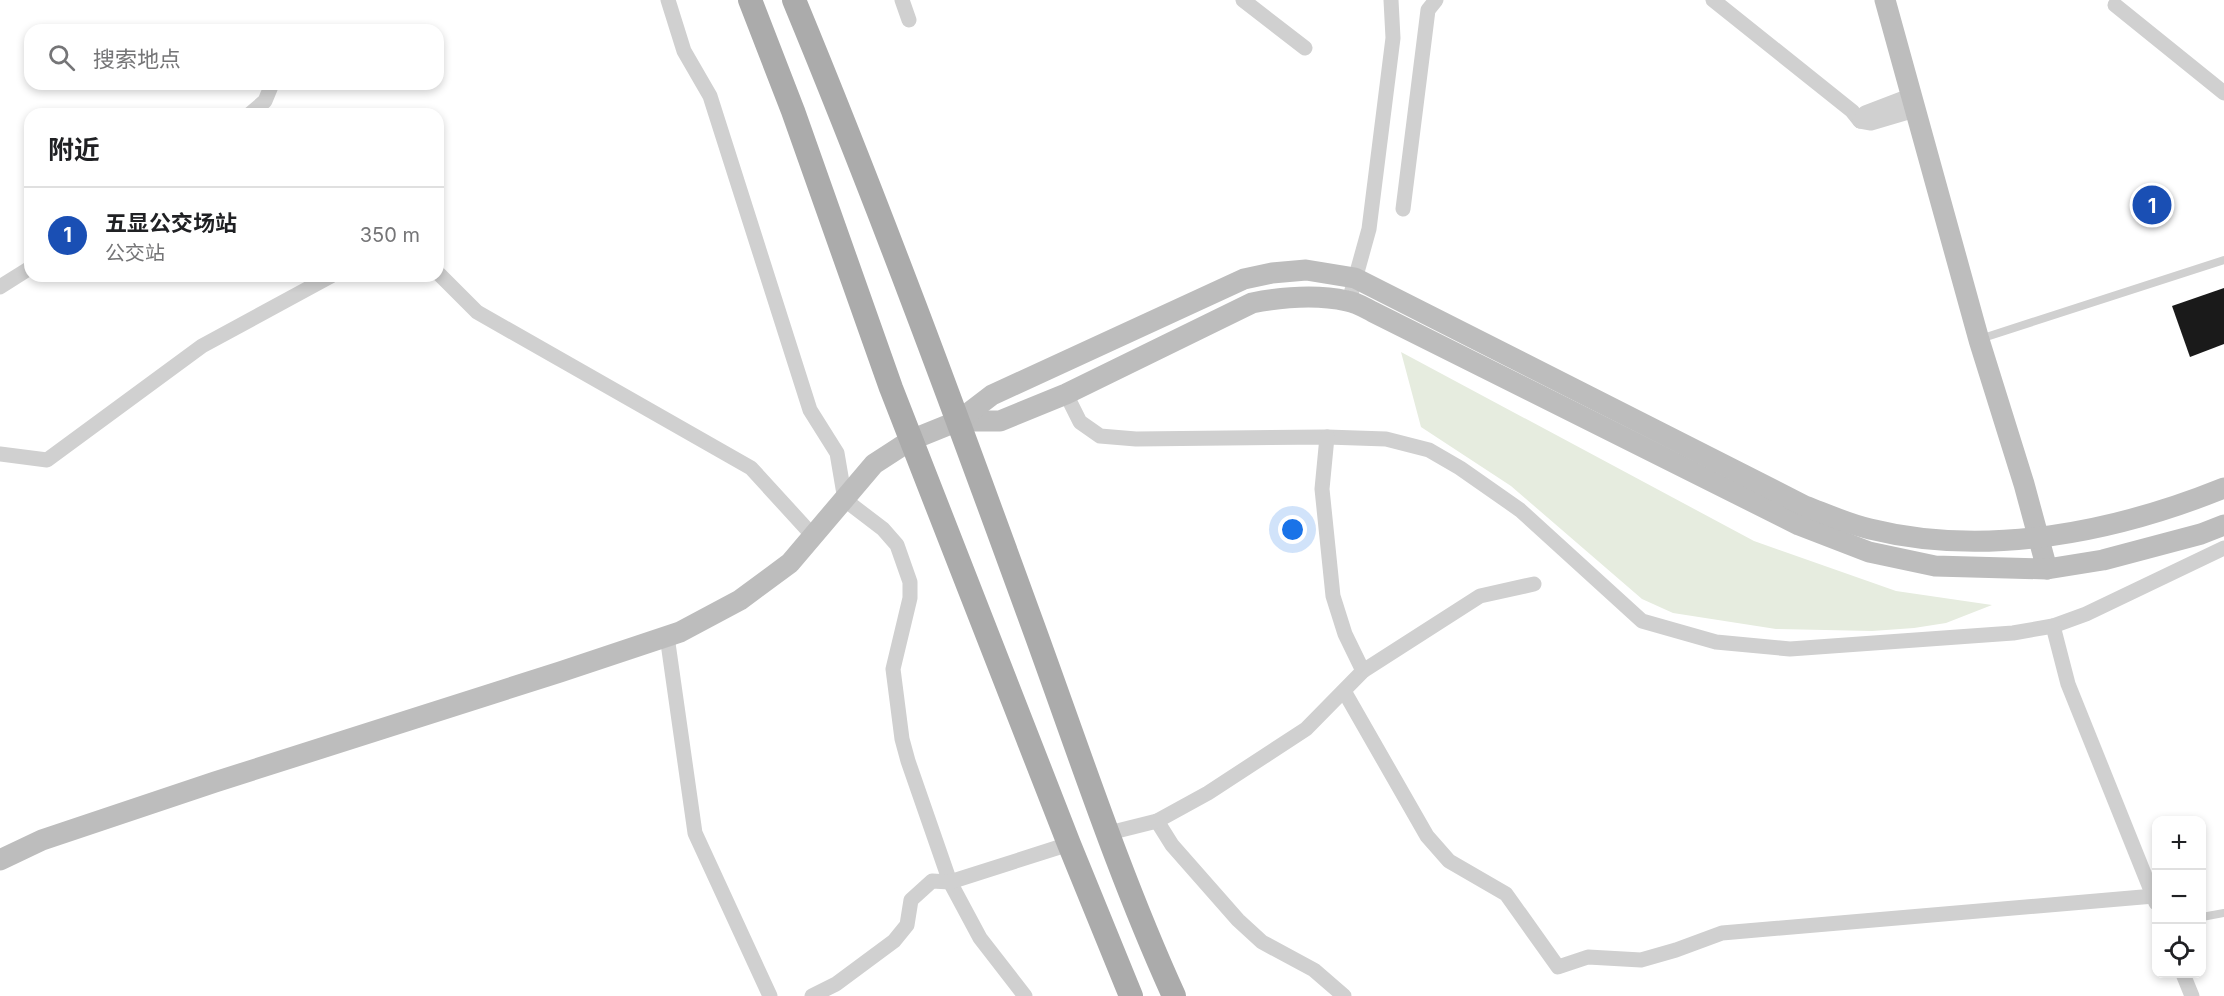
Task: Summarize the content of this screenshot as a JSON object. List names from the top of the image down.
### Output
{
  "page": {
    "search": "搜索地点",
    "heading": "附近",
    "pins": "1",
    "list": [
      {
        "mark": "1",
        "name": "五显公交场站",
        "note": "公交站",
        "value": "350 m"
      }
    ],
    "map_buttons": ["+", "−"]
  }
}
